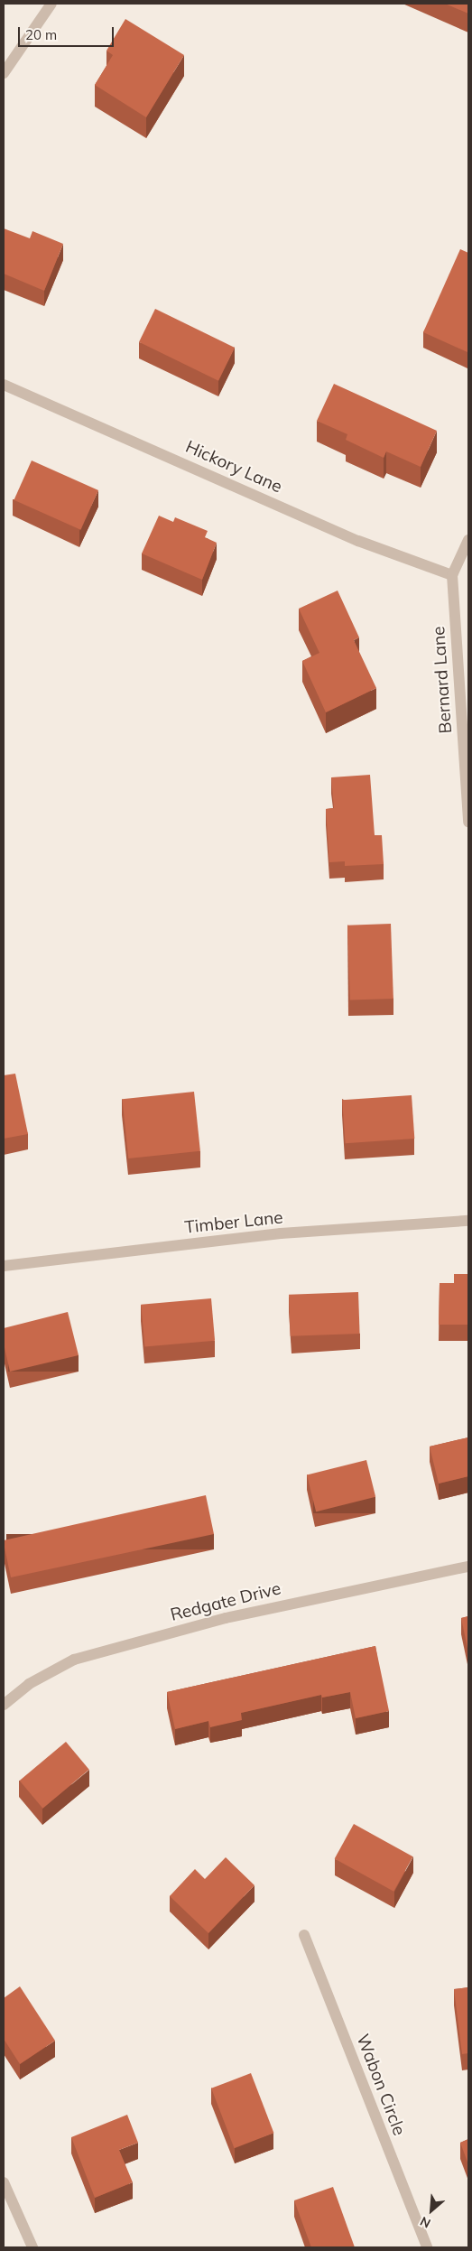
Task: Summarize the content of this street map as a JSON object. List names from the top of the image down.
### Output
{
  "streets": {
    "street": [
      "Hickory Lane",
      "Bernard Lane",
      "Timber Lane",
      "Redgate Drive",
      "Wabon Circle"
    ]
  },
  "crossings": [
    ["Hickory Lane", "Bernard Lane"]
  ],
  "scale_bar": "20 m",
  "north": "bottom left"
}
